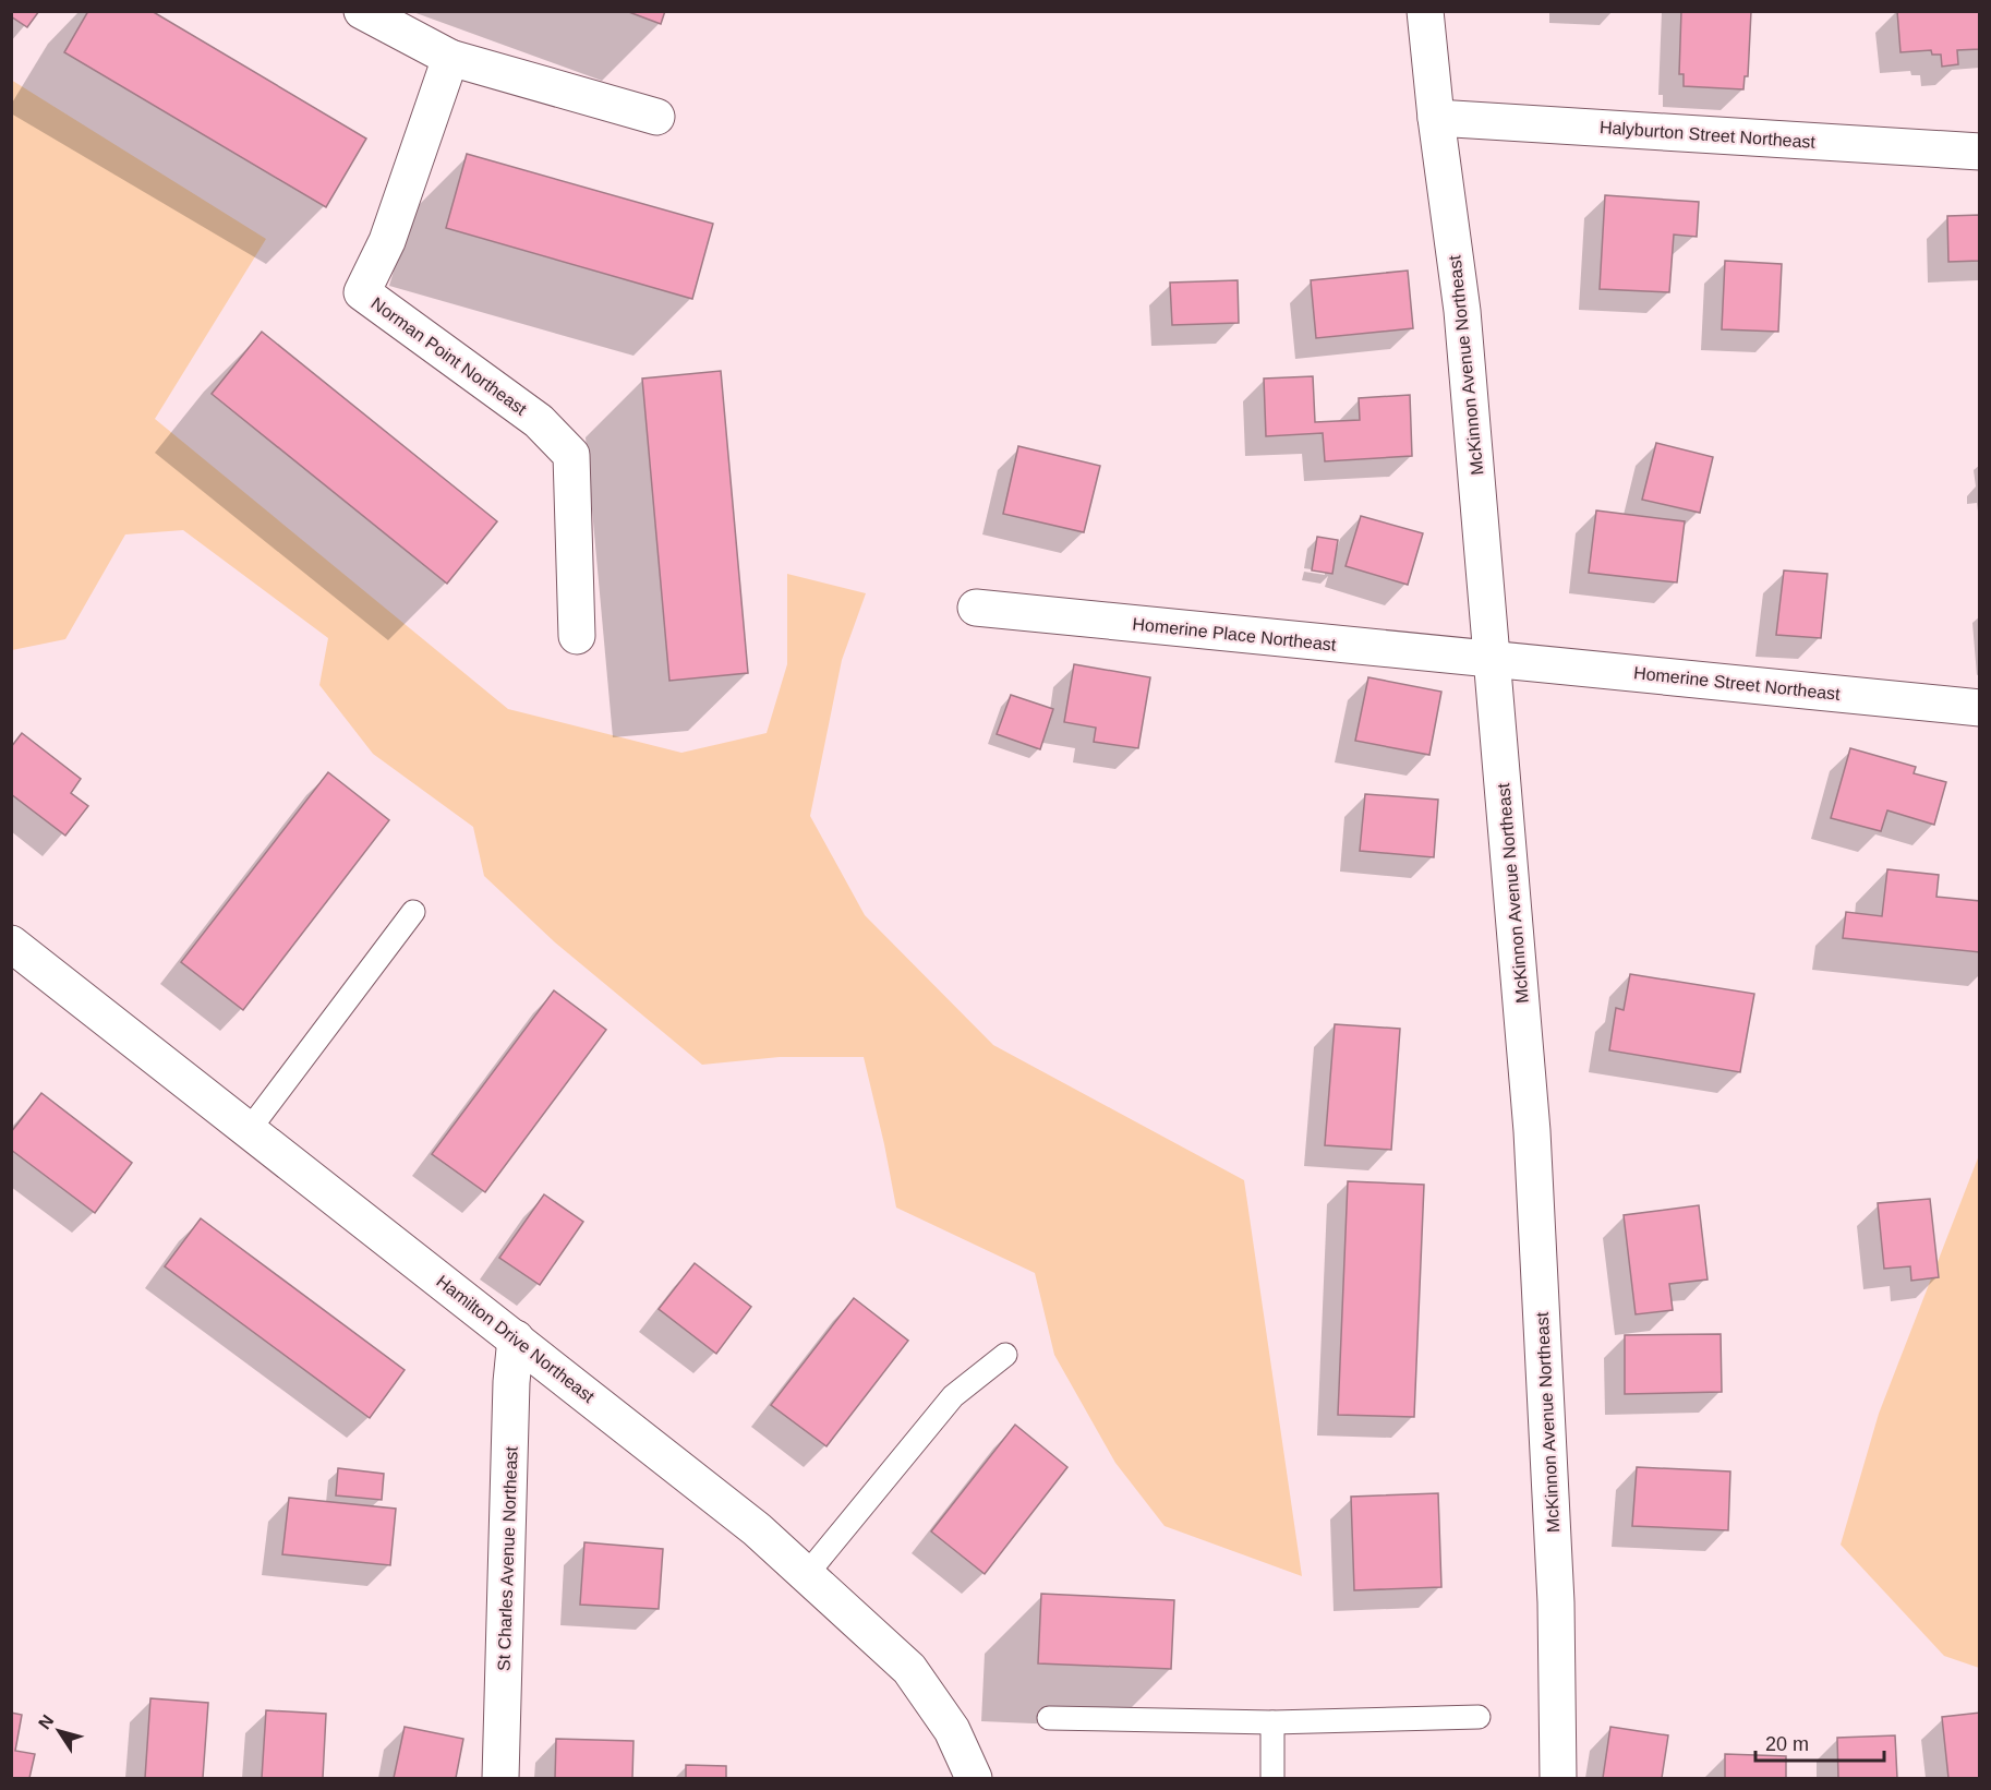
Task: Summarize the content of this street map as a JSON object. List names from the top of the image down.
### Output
{
  "streets": {
    "street": [
      "Halyburton Street Northeast",
      "Norman Point Northeast",
      "McKinnon Avenue Northeast",
      "Homerine Place Northeast",
      "Homerine Street Northeast",
      "Hamilton Drive Northeast",
      "St Charles Avenue Northeast"
    ]
  },
  "crossings": [
    ["Halyburton Street Northeast", "McKinnon Avenue Northeast"],
    ["McKinnon Avenue Northeast", "Homerine Place Northeast"],
    ["McKinnon Avenue Northeast", "Homerine Street Northeast"],
    ["Homerine Place Northeast", "Homerine Street Northeast"],
    ["Hamilton Drive Northeast", "St Charles Avenue Northeast"]
  ],
  "scale_bar": "20 m",
  "north": "top left"
}
